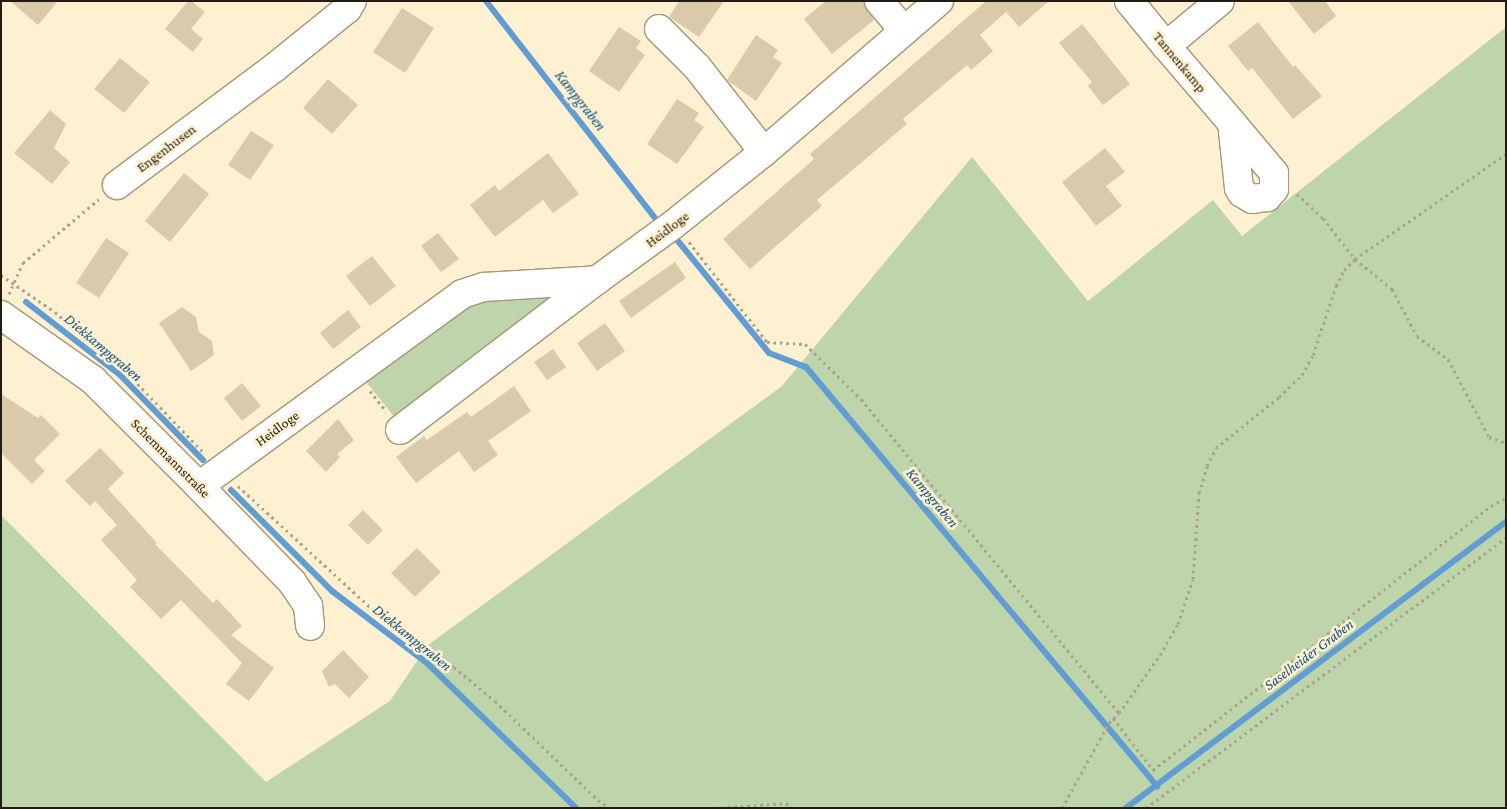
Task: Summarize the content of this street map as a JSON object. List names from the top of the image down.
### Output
{
  "streets": {
    "street": [
      "Tannenkamp",
      "Engenhusen",
      "Heidloge",
      "Schemmannstraße"
    ]
  },
  "crossings": [
    ["Heidloge", "Schemmannstraße"]
  ],
  "water": ["Kampgraben", "Diekkampgraben", "Saselheider Graben"]
}
